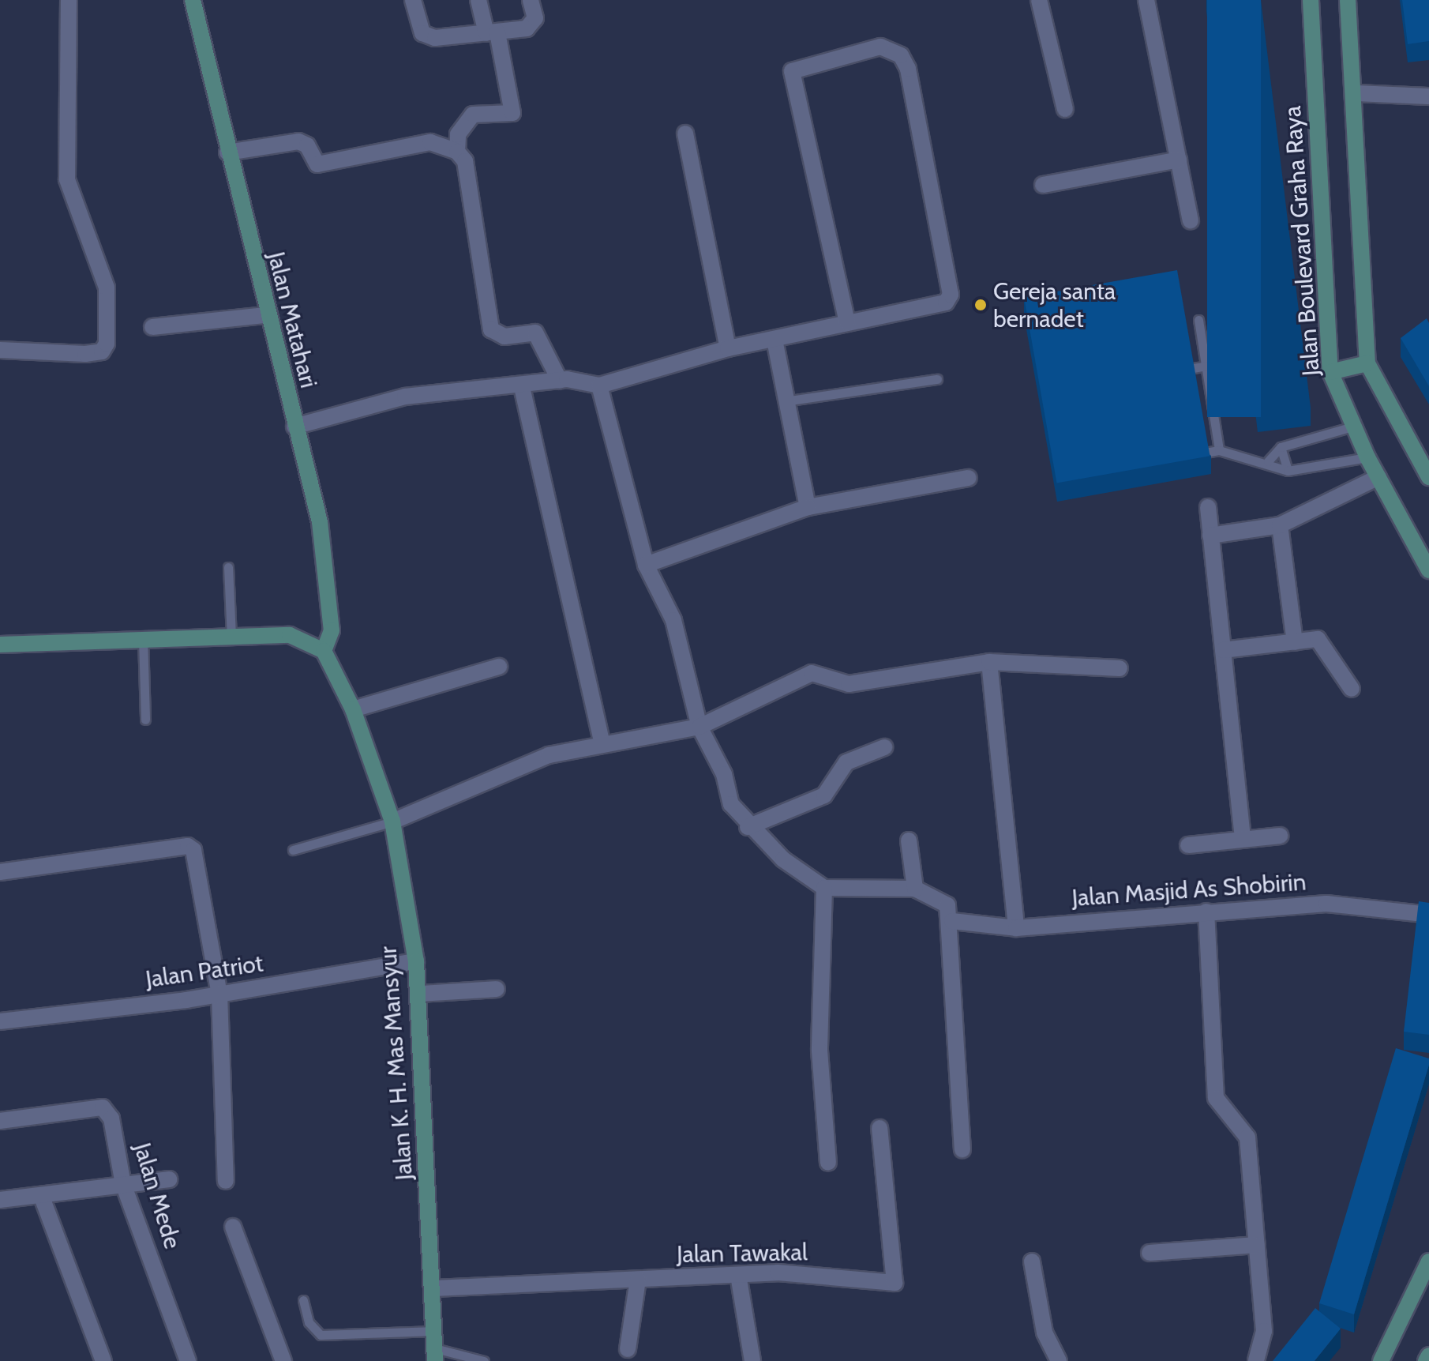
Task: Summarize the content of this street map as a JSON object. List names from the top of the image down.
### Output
{
  "streets": {
    "main road": ["Jalan Boulevard Graha Raya", "Jalan Matahari", "Jalan K. H. Mas Mansyur"],
    "street": [
      "Jalan Masjid As Shobirin",
      "Jalan Patriot",
      "Jalan Mede",
      "Jalan Tawakal"
    ]
  },
  "crossings": [
    ["Jalan Matahari", "Jalan K. H. Mas Mansyur"],
    ["Jalan Patriot", "Jalan K. H. Mas Mansyur"],
    ["Jalan K. H. Mas Mansyur", "Jalan Tawakal"]
  ],
  "places": ["Gereja santa bernadet"]
}
